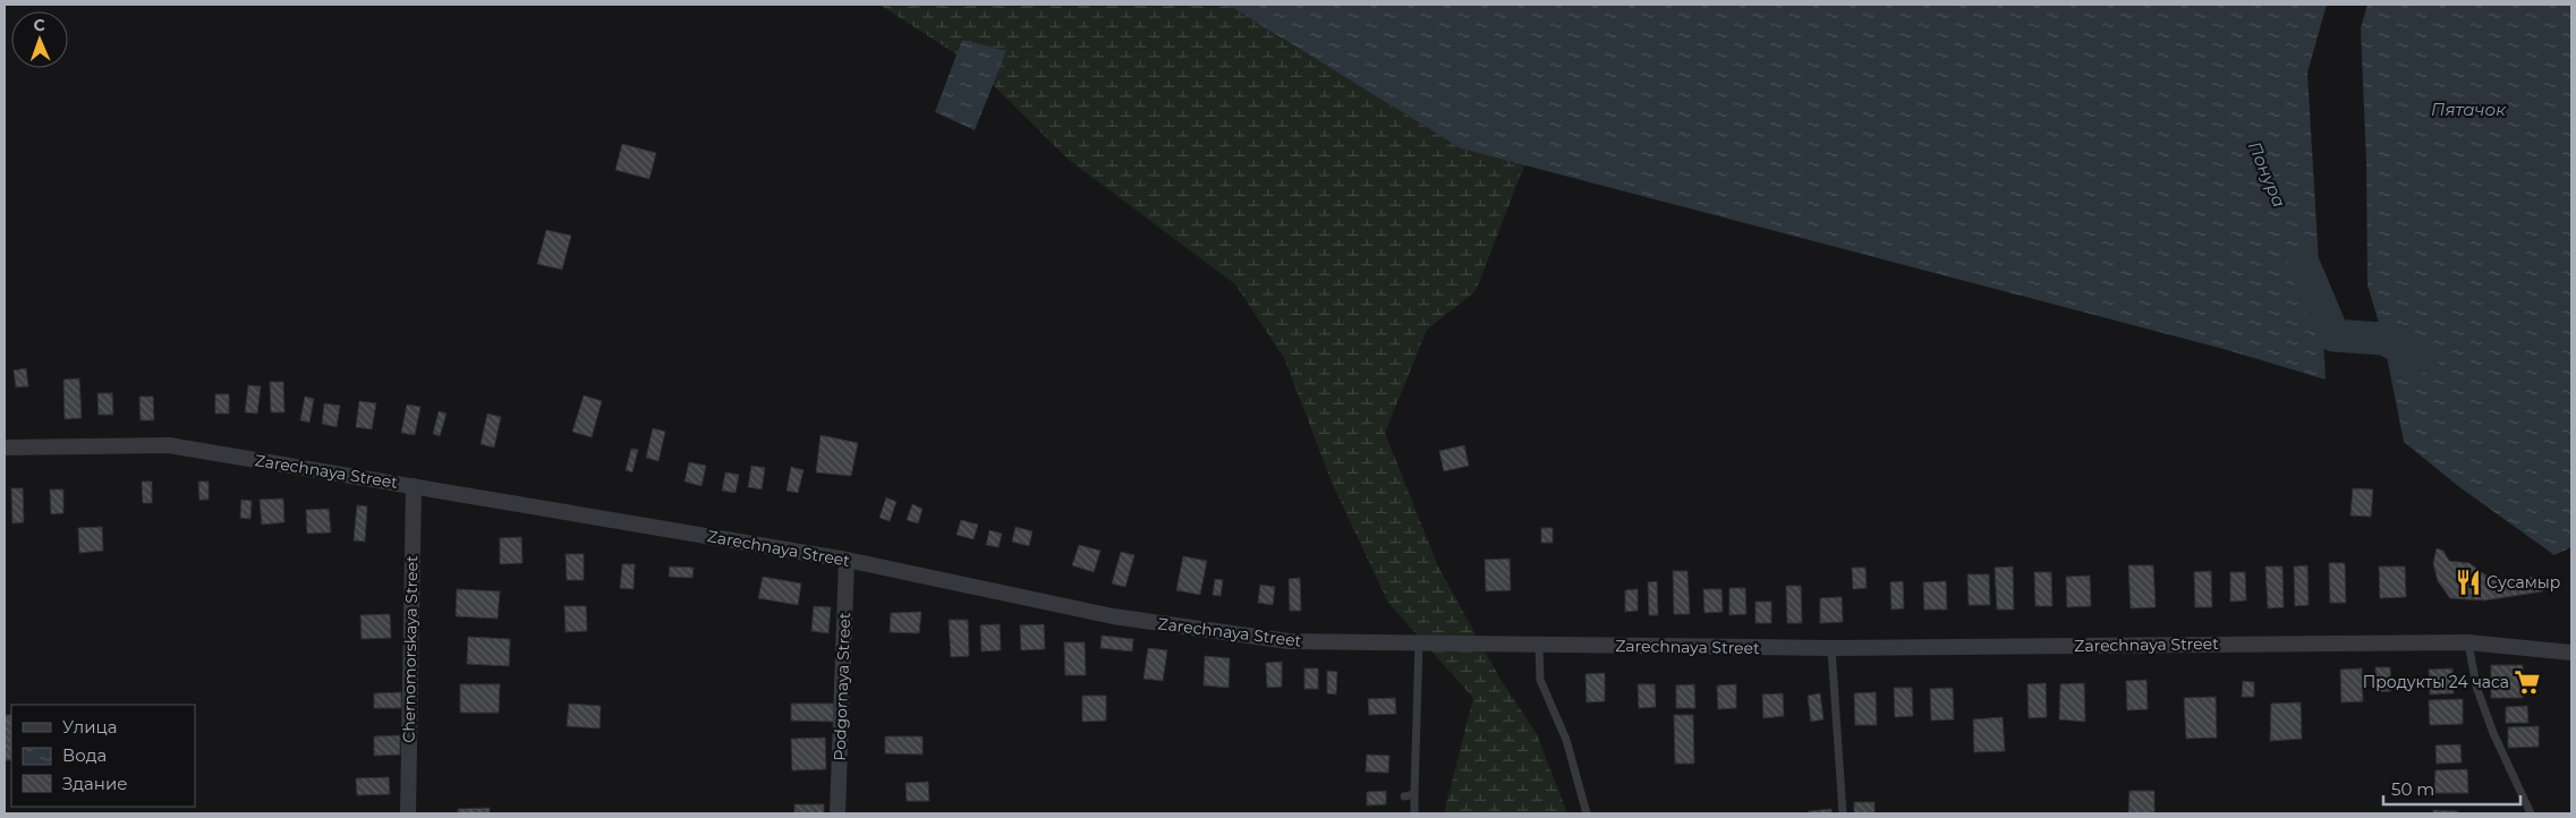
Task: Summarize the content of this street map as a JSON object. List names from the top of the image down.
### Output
{
  "streets": {
    "street": ["Zarechnaya Street", "Chernomorskaya Street", "Podgornaya Street"]
  },
  "crossings": [
    ["Zarechnaya Street", "Chernomorskaya Street"],
    ["Zarechnaya Street", "Podgornaya Street"]
  ],
  "water": ["Пятачок", "Понура"],
  "places": {
    "restaurant": ["Сусамыр"],
    "supermarket": ["Продукты 24 часа"]
  },
  "legend": ["Улица", "Вода", "Здание"],
  "scale_bar": "50 m",
  "north": "top"
}
